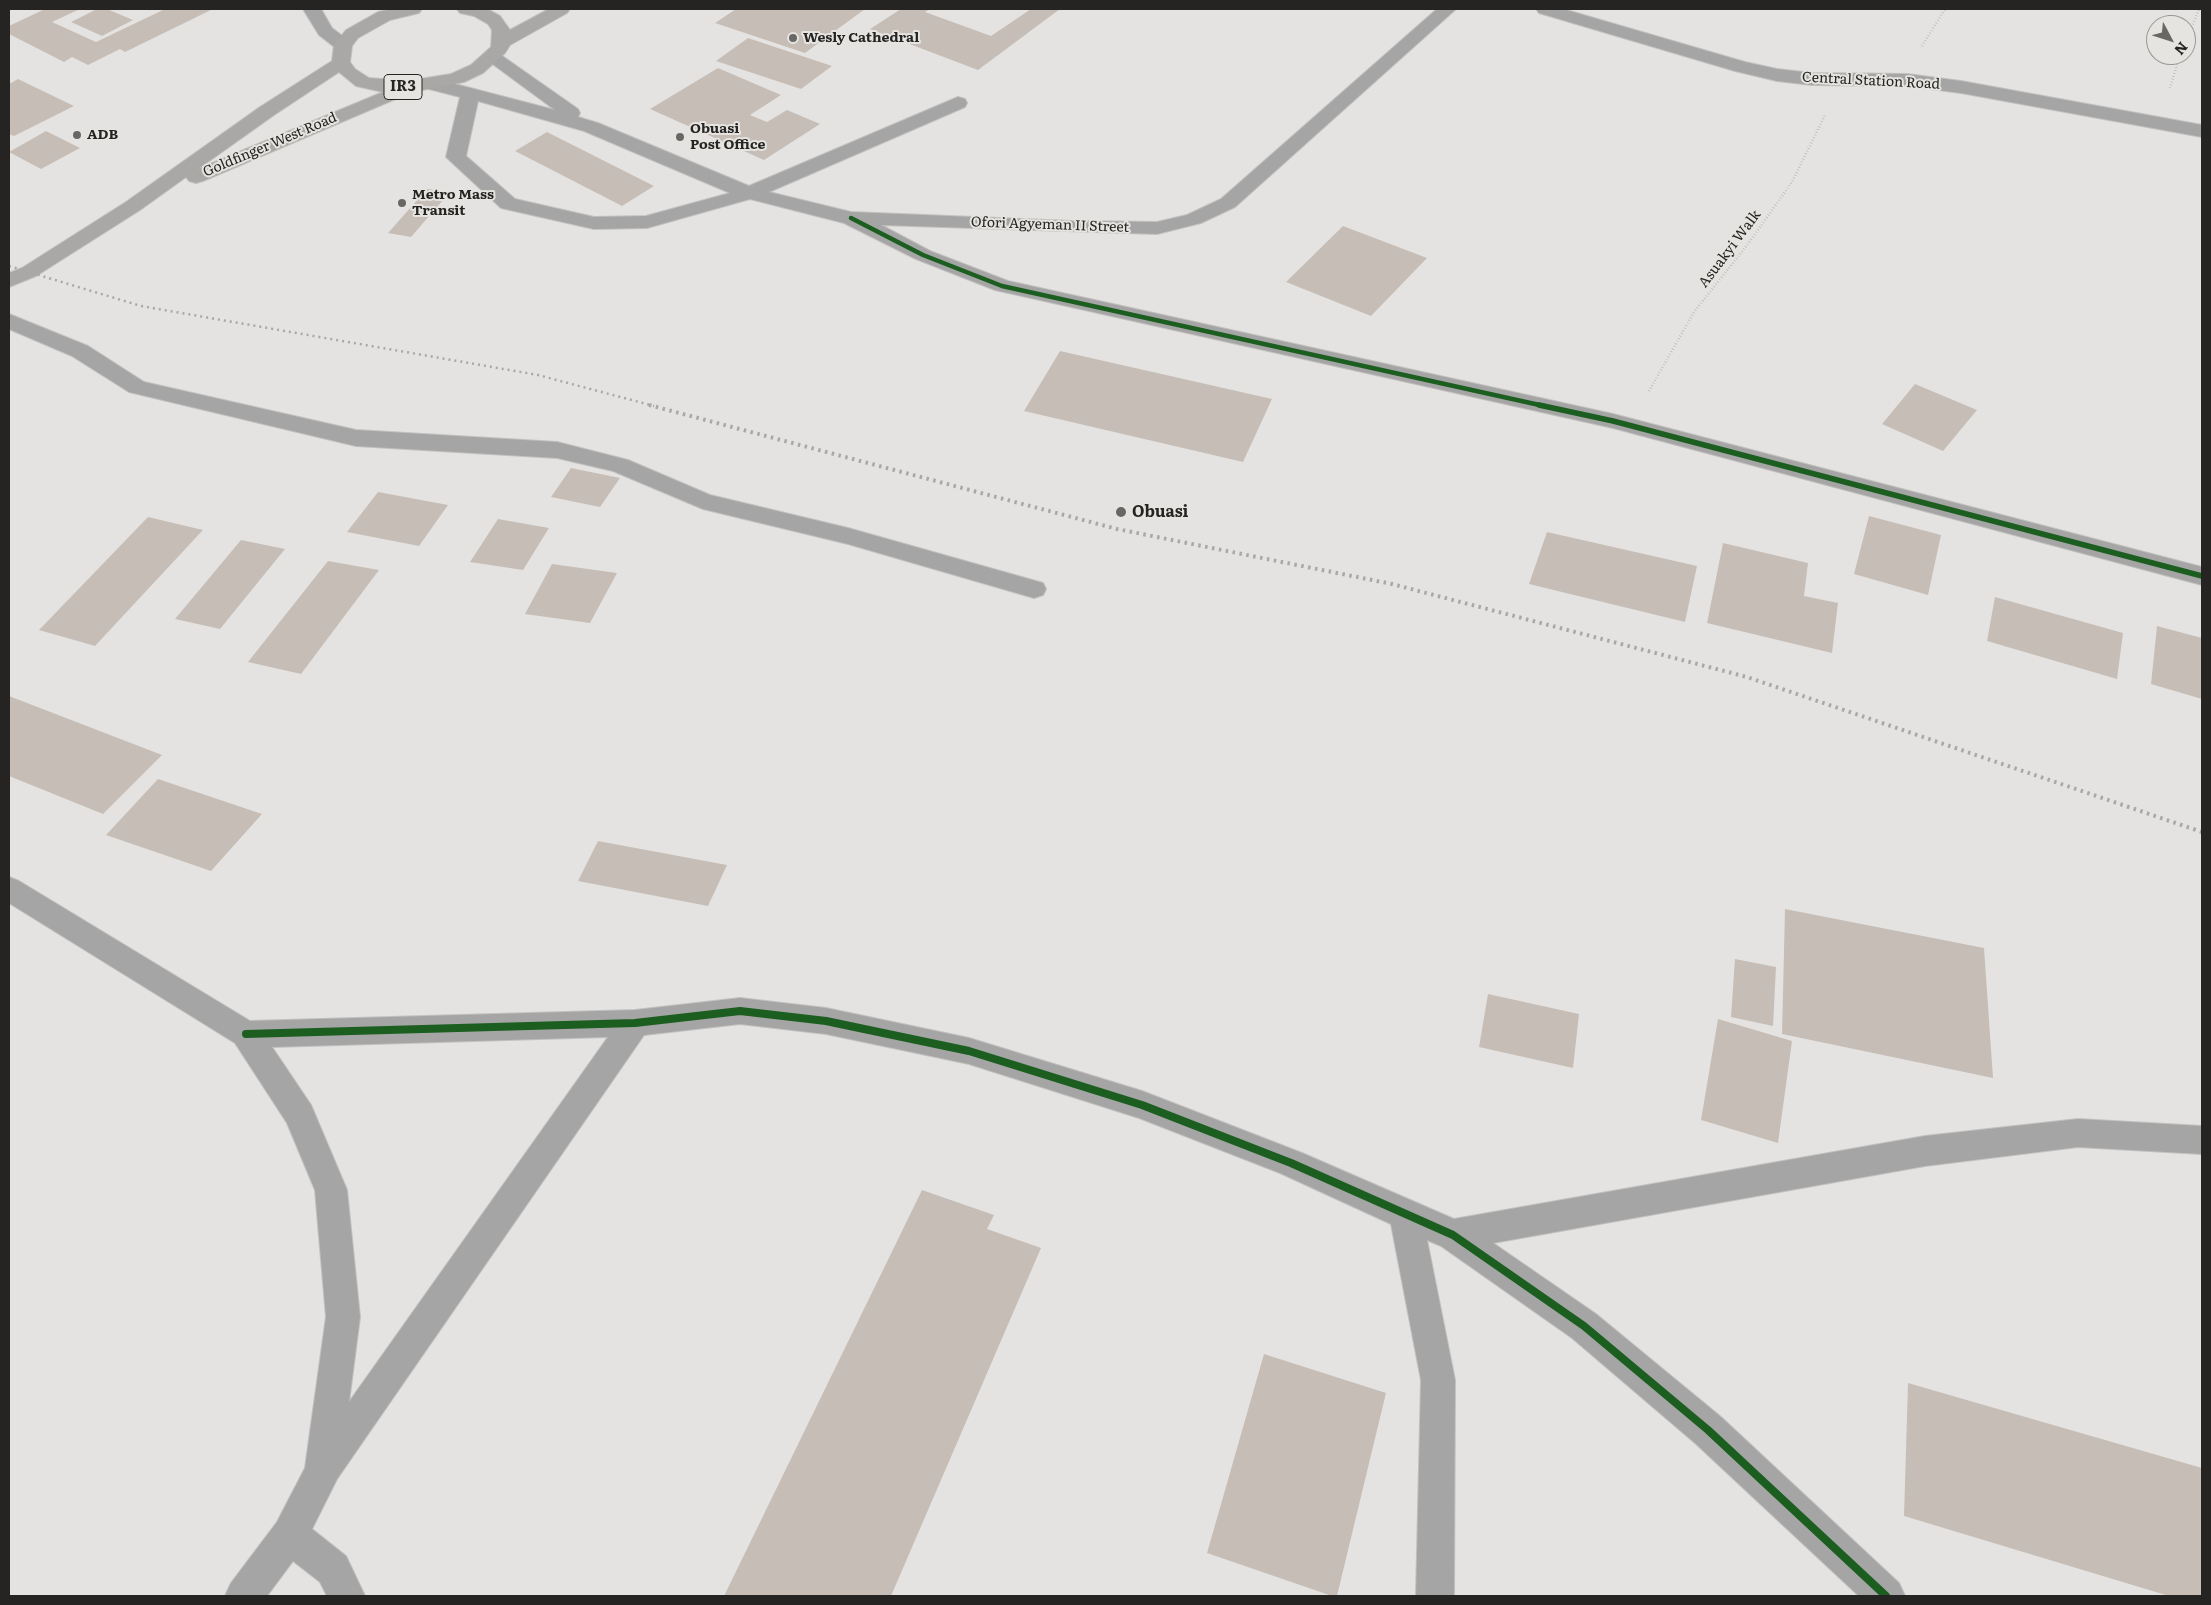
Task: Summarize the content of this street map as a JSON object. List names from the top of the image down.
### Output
{
  "streets": {
    "main road": ["IR3", "Goldfinger West Road"],
    "street": ["Central Station Road", "Ofori Agyeman II Street"],
    "path": ["Asuakyi Walk"]
  },
  "crossings": [
    ["Central Station Road", "Asuakyi Walk"],
    ["IR3", "Goldfinger West Road"],
    ["IR3", "Ofori Agyeman II Street"]
  ],
  "places": [
    "Wesly Cathedral",
    "ADB",
    "Obuasi Post Office",
    "Metro Mass Transit",
    "Obuasi"
  ],
  "north": "bottom right"
}
